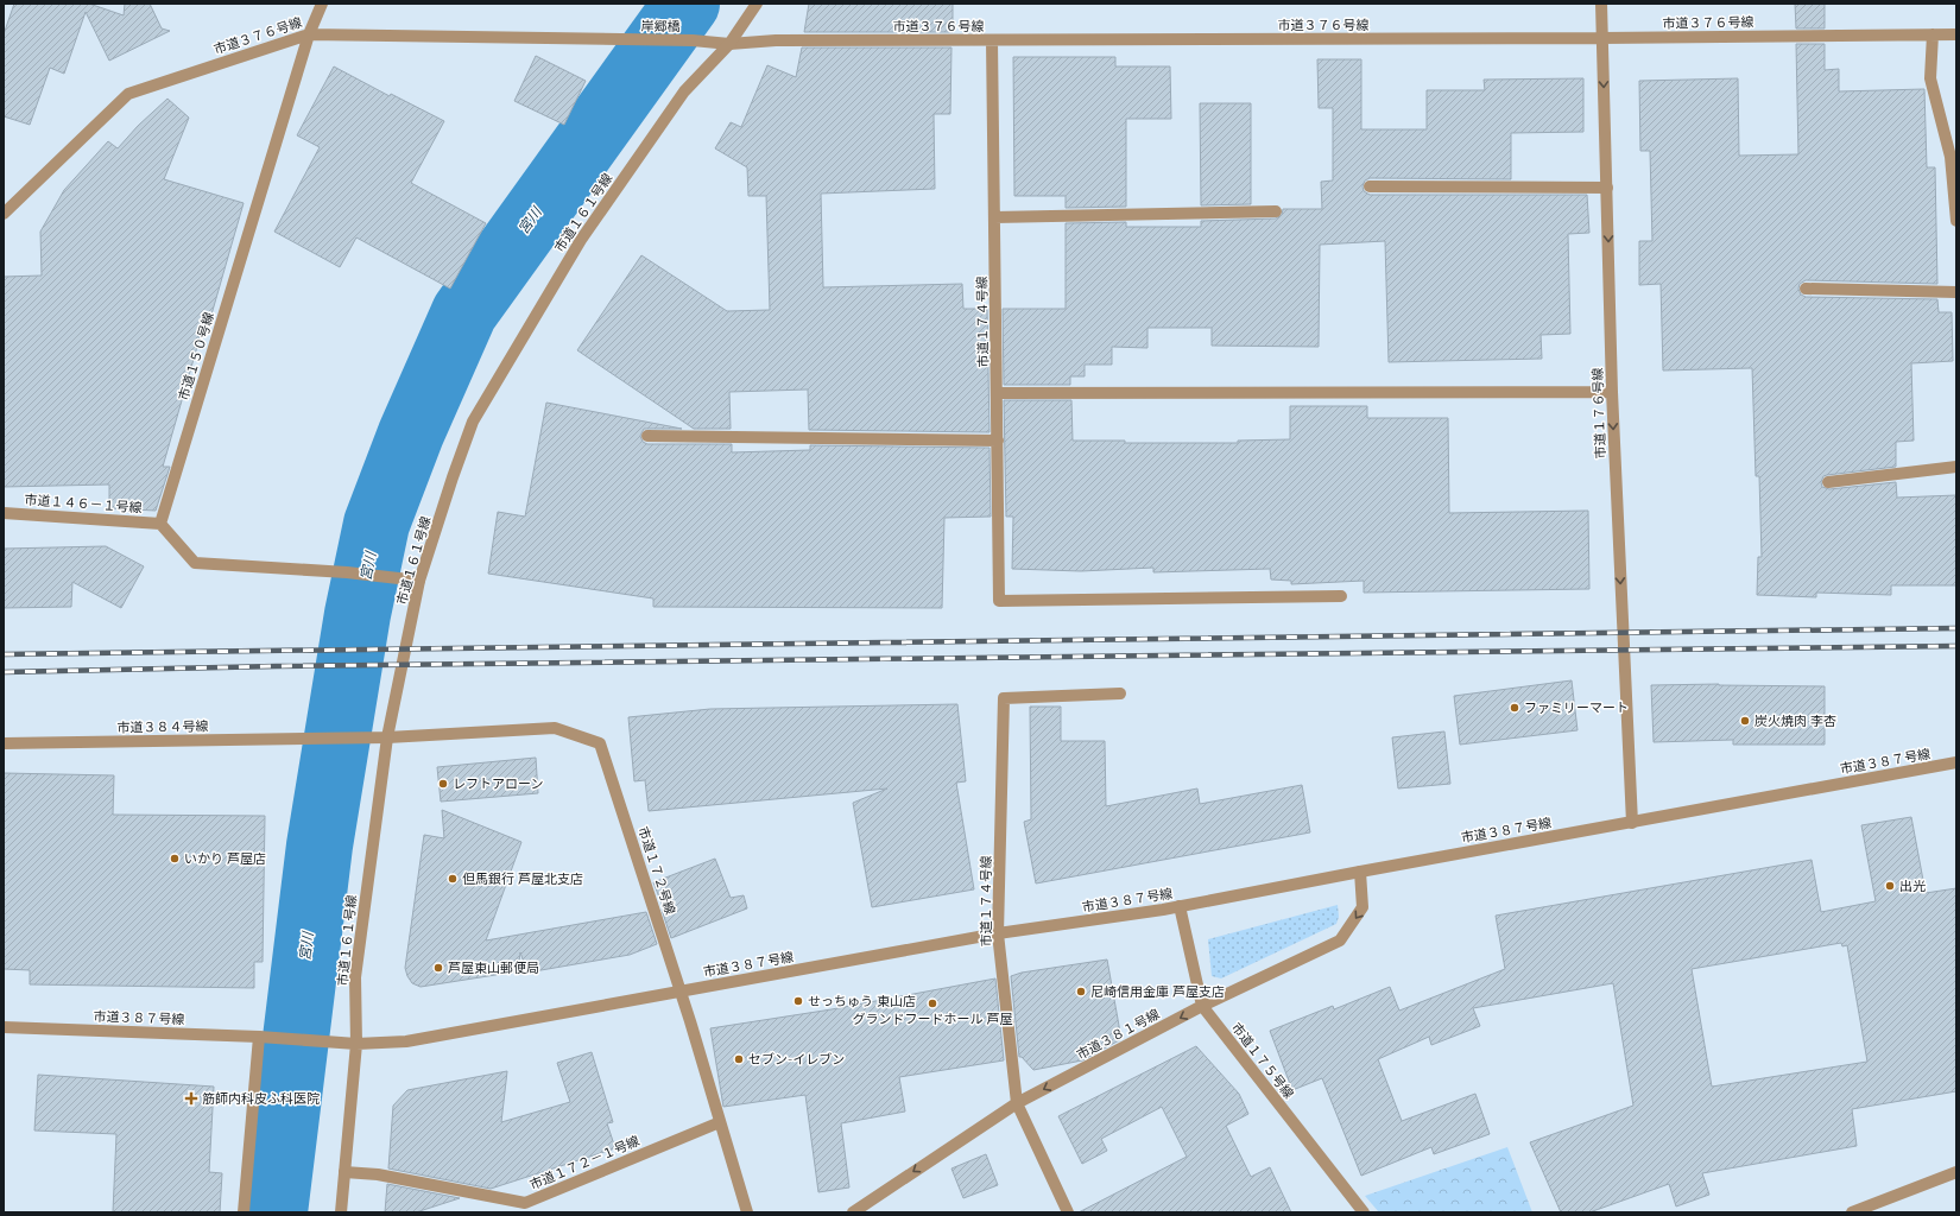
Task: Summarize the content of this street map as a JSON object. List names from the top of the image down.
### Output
{
  "streets": {
    "street": [
      "市道３７６号線",
      "岸郷橋",
      "市道１６１号線",
      "市道１７４号線",
      "市道１５０号線",
      "市道１７６号線",
      "市道１４６－１号線",
      "市道３８４号線",
      "市道３８７号線",
      "市道１７２号線",
      "市道３８１号線",
      "市道１７５号線",
      "市道１７２－１号線"
    ]
  },
  "crossings": [
    ["市道３７６号線", "岸郷橋"],
    ["市道３７６号線", "市道１６１号線"],
    ["市道３７６号線", "市道１７４号線"],
    ["市道３７６号線", "市道１５０号線"],
    ["市道３７６号線", "市道１７６号線"],
    ["市道１６１号線", "市道３８４号線"],
    ["市道１６１号線", "市道３８７号線"],
    ["市道１６１号線", "市道１７２号線"],
    ["市道１６１号線", "市道１７２－１号線"],
    ["市道１７４号線", "市道３８７号線"],
    ["市道１７４号線", "市道３８１号線"],
    ["市道１５０号線", "市道１４６－１号線"],
    ["市道１７６号線", "市道３８７号線"],
    ["市道３８４号線", "市道１７２号線"],
    ["市道３８７号線", "市道１７２号線"],
    ["市道３８７号線", "市道３８１号線"],
    ["市道３８７号線", "市道１７５号線"],
    ["市道１７２号線", "市道１７２－１号線"],
    ["市道３８１号線", "市道１７５号線"]
  ],
  "one_way": ["市道１７６号線", "市道３８１号線"],
  "water": ["宮川"],
  "places": {
    "other": [
      "ファミリーマート",
      "炭火焼肉 李杏",
      "レフトアローン",
      "いかり 芦屋店",
      "但馬銀行 芦屋北支店",
      "出光",
      "芦屋東山郵便局",
      "尼崎信用金庫 芦屋支店",
      "せっちゅう 東山店",
      "グランドフードホール 芦屋",
      "セブン-イレブン"
    ],
    "health": ["筋師内科皮ふ科医院"]
  }
}
